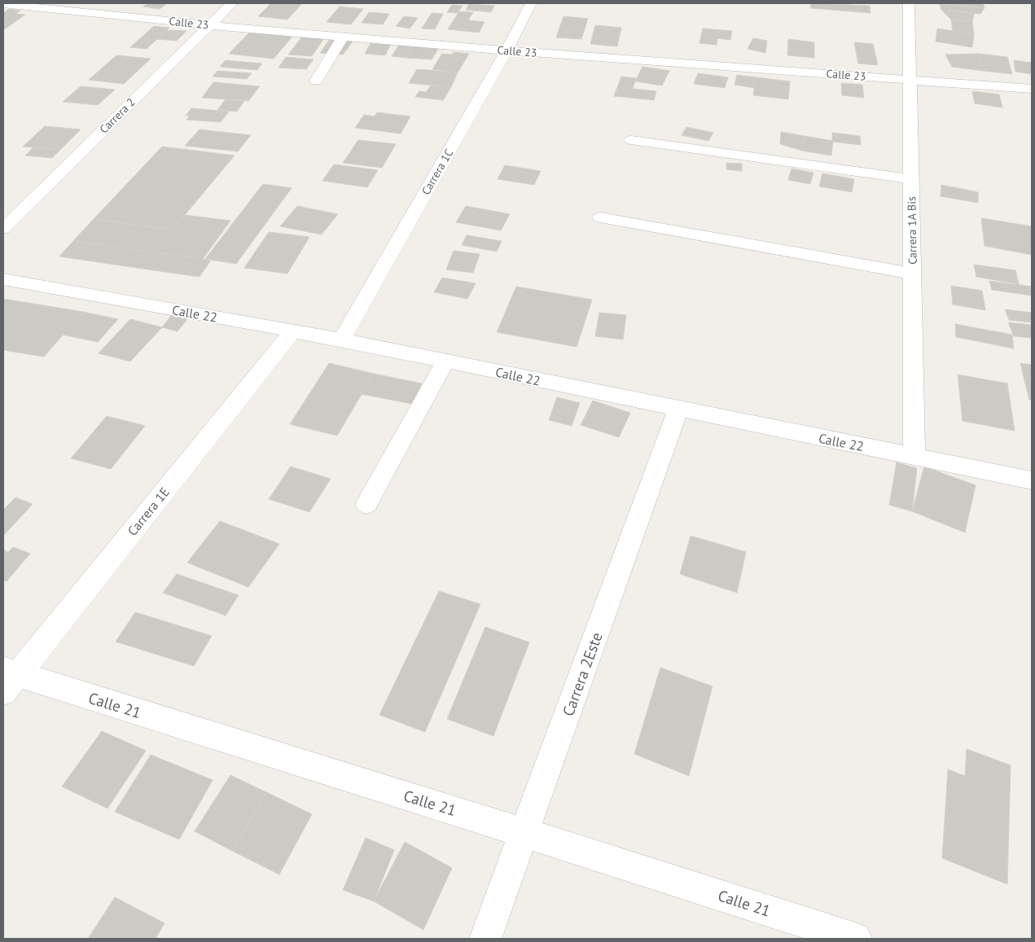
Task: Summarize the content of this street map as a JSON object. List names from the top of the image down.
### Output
{
  "streets": {
    "street": [
      "Calle 23",
      "Carrera 2",
      "Carrera 1C",
      "Carrera 1A Bis",
      "Calle 22",
      "Carrera 1E",
      "Carrera 2Este",
      "Calle 21"
    ]
  },
  "crossings": [
    ["Calle 23", "Carrera 2"],
    ["Calle 23", "Carrera 1C"],
    ["Calle 23", "Carrera 1A Bis"],
    ["Carrera 1C", "Calle 22"],
    ["Carrera 1A Bis", "Calle 22"],
    ["Calle 22", "Carrera 1E"],
    ["Calle 22", "Carrera 2Este"],
    ["Carrera 1E", "Calle 21"],
    ["Carrera 2Este", "Calle 21"]
  ]
}
